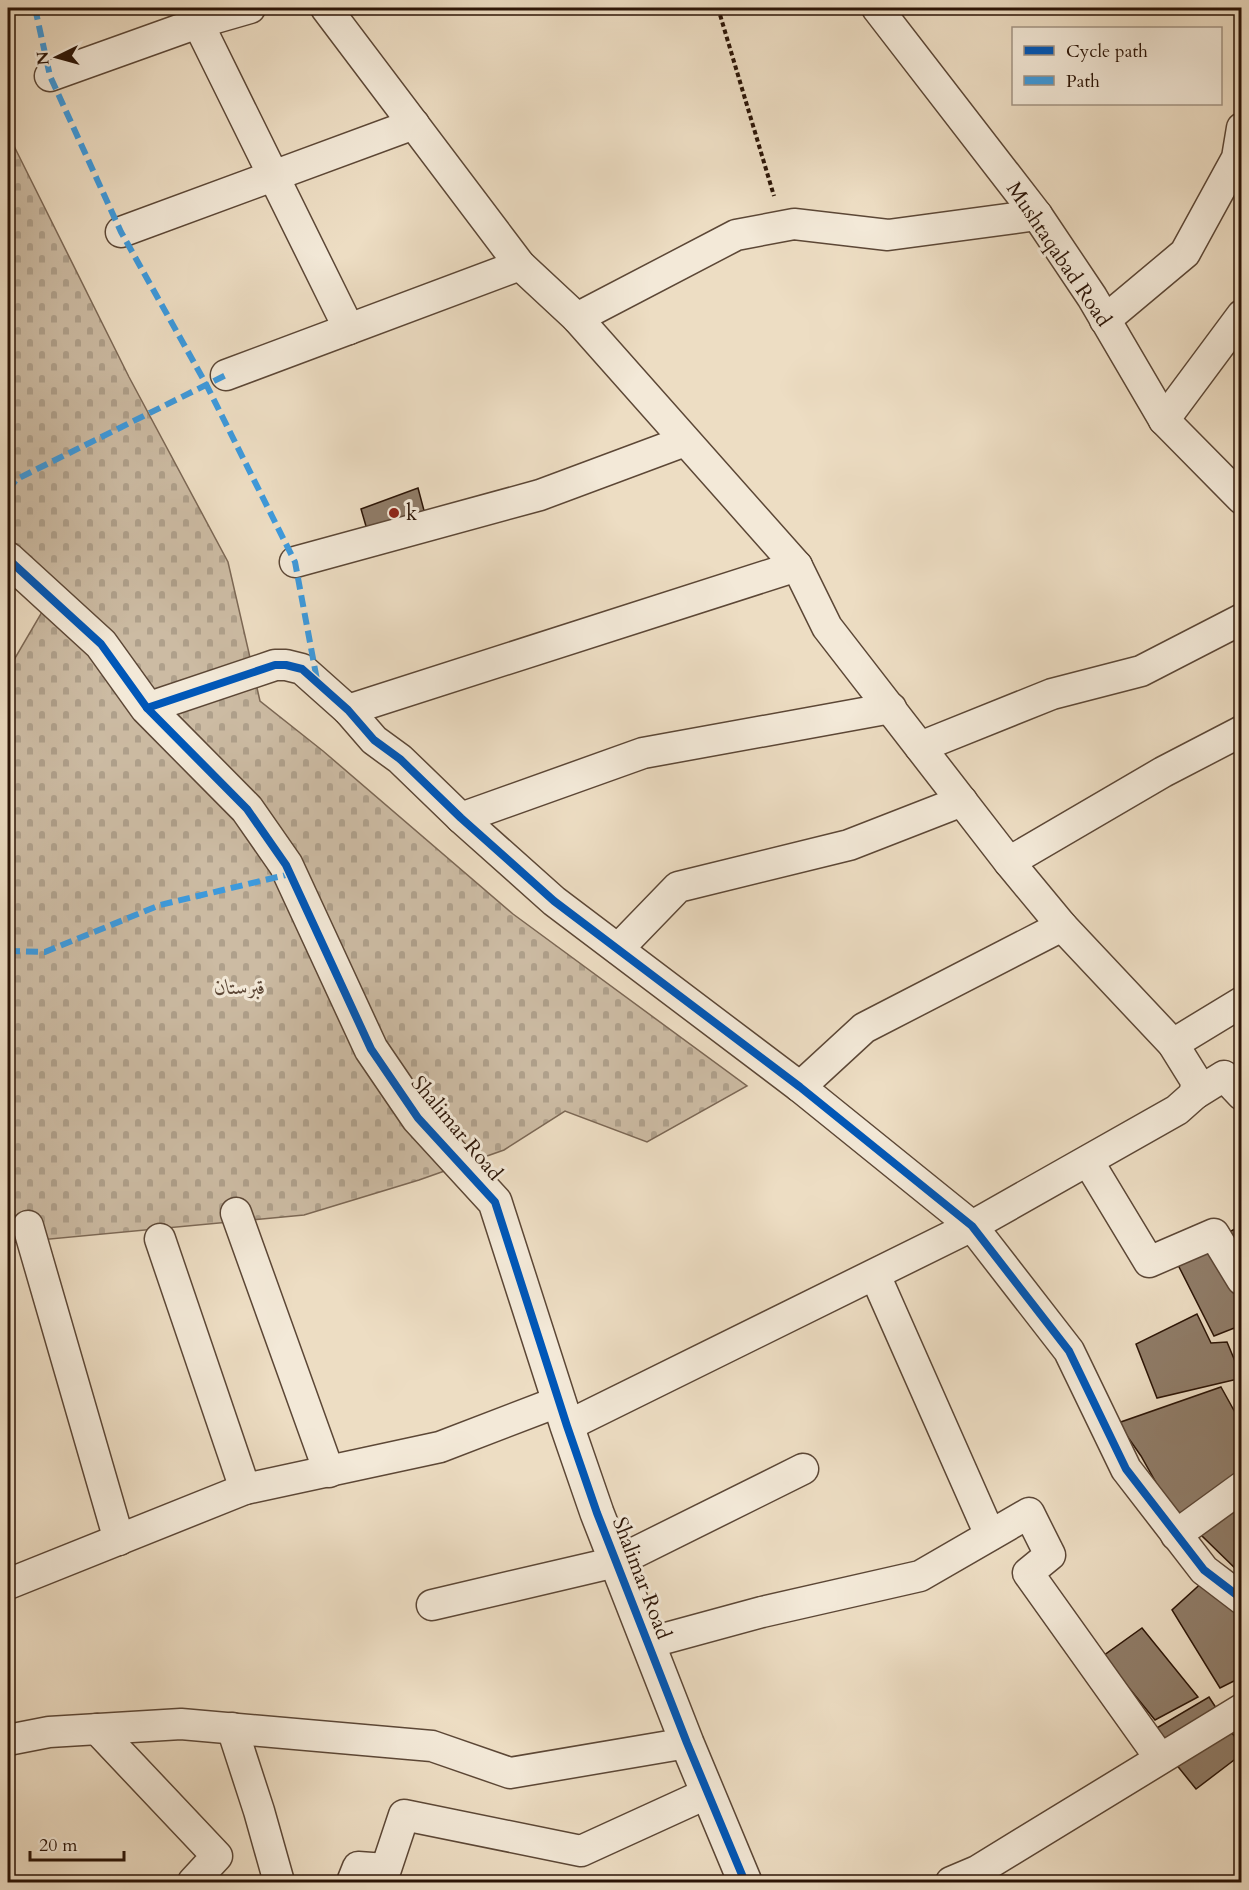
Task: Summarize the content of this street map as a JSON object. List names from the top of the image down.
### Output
{
  "streets": {
    "street": ["Mushtaqabad Road", "Shalimar Road"]
  },
  "parks": ["قبرستان"],
  "places": ["k"],
  "legend": ["Cycle path", "Path"],
  "scale_bar": "20 m",
  "north": "left"
}
